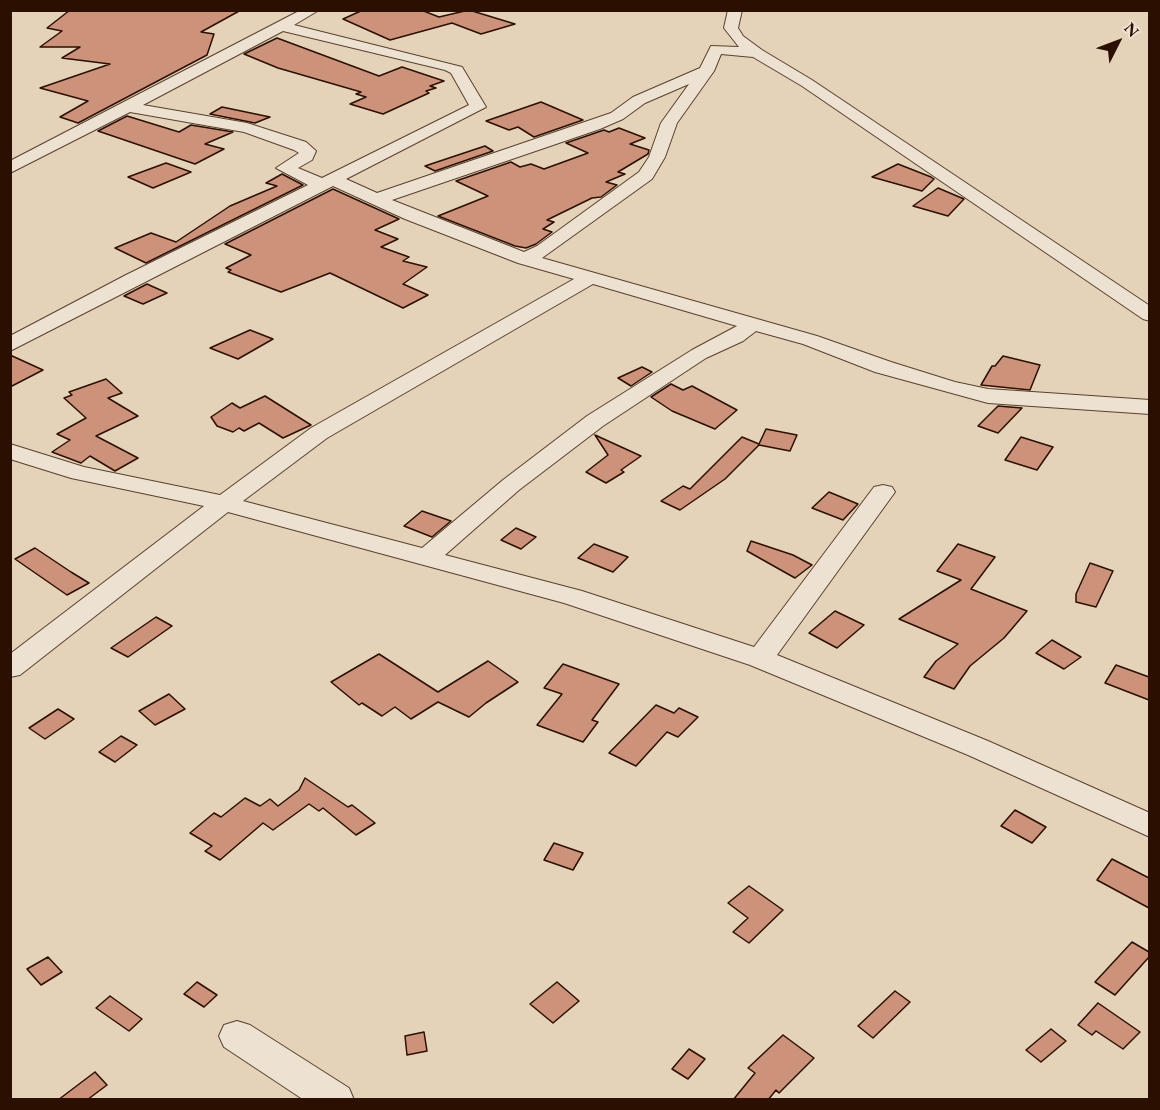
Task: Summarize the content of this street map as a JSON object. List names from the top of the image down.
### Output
{
  "north": "top right"
}
